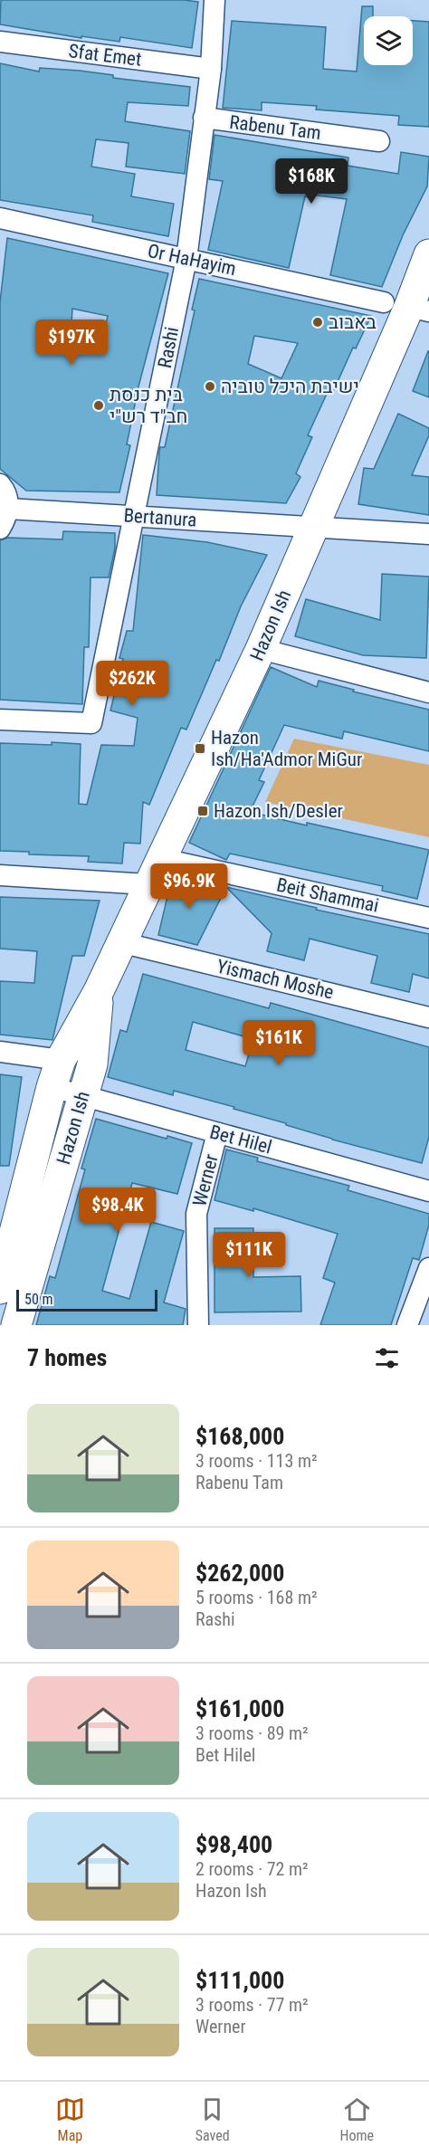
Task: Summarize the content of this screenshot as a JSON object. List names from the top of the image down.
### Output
{
  "streets": {
    "street": [
      "Sfat Emet",
      "Rabenu Tam",
      "Or HaHayim",
      "Rashi",
      "Bertanura",
      "Hazon Ish",
      "Beit Shammai",
      "Yismach Moshe",
      "Bet Hilel",
      "Werner"
    ]
  },
  "crossings": [
    ["Sfat Emet", "Rashi"],
    ["Rabenu Tam", "Rashi"],
    ["Or HaHayim", "Rashi"],
    ["Or HaHayim", "Hazon Ish"],
    ["Rashi", "Bertanura"],
    ["Bertanura", "Hazon Ish"],
    ["Hazon Ish", "Beit Shammai"],
    ["Hazon Ish", "Yismach Moshe"],
    ["Hazon Ish", "Bet Hilel"],
    ["Bet Hilel", "Werner"]
  ],
  "places": {
    "other": ["באבוב", "ישיבת היכל טוביה", "בית כנסת חב\"ד רש\"י"],
    "transit": ["Hazon Ish/Ha'Admor MiGur", "Hazon Ish/Desler"]
  },
  "scale_bar": "50 m",
  "page": {
    "price": [
      "$168K",
      "$197K",
      "$262K",
      "$96.9K",
      "$161K",
      "$98.4K",
      "$111K"
    ],
    "scale": "50 m",
    "heading": "7 homes",
    "list": [
      {
        "name": "$168,000",
        "note": "3 rooms · 113 m² · Rabenu Tam"
      },
      {
        "name": "$262,000",
        "note": "5 rooms · 168 m² · Rashi"
      },
      {
        "name": "$161,000",
        "note": "3 rooms · 89 m² · Bet Hilel"
      },
      {
        "name": "$98,400",
        "note": "2 rooms · 72 m² · Hazon Ish"
      },
      {
        "name": "$111,000",
        "note": "3 rooms · 77 m² · Werner"
      }
    ],
    "tabs": ["Map", "Saved", "Home"]
  }
}
